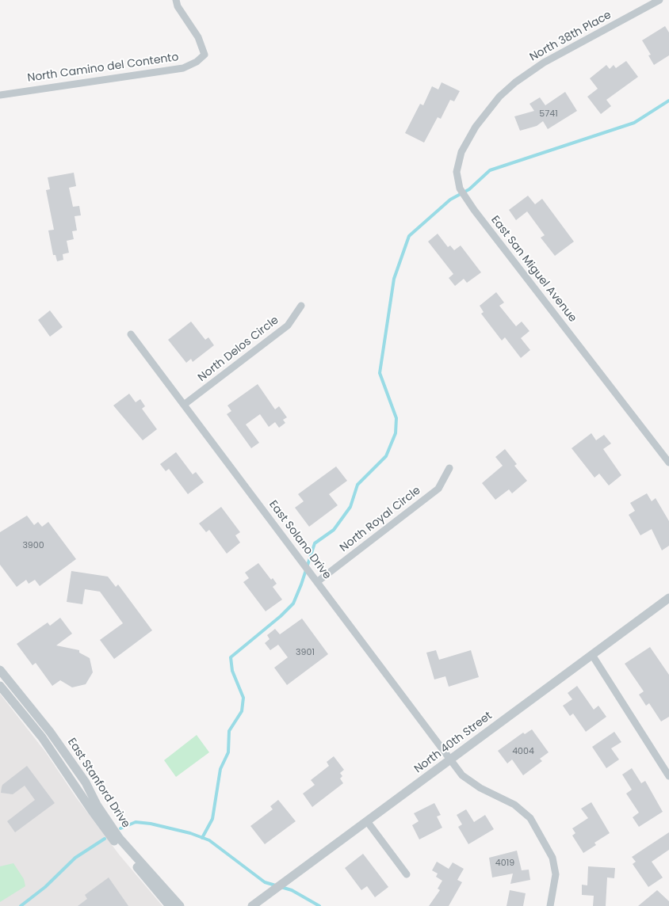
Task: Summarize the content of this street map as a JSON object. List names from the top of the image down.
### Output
{
  "streets": {
    "street": [
      "North 38th Place",
      "North Camino del Contento",
      "East San Miguel Avenue",
      "North Delos Circle",
      "North Royal Circle",
      "East Solano Drive",
      "North 40th Street",
      "East Stanford Drive"
    ]
  },
  "crossings": [
    ["North 38th Place", "East San Miguel Avenue"],
    ["North Delos Circle", "East Solano Drive"],
    ["North Royal Circle", "East Solano Drive"],
    ["East Solano Drive", "North 40th Street"]
  ],
  "house_numbers": [
    "5741",
    "3900",
    "3901",
    "4004",
    "4019"
  ]
}
